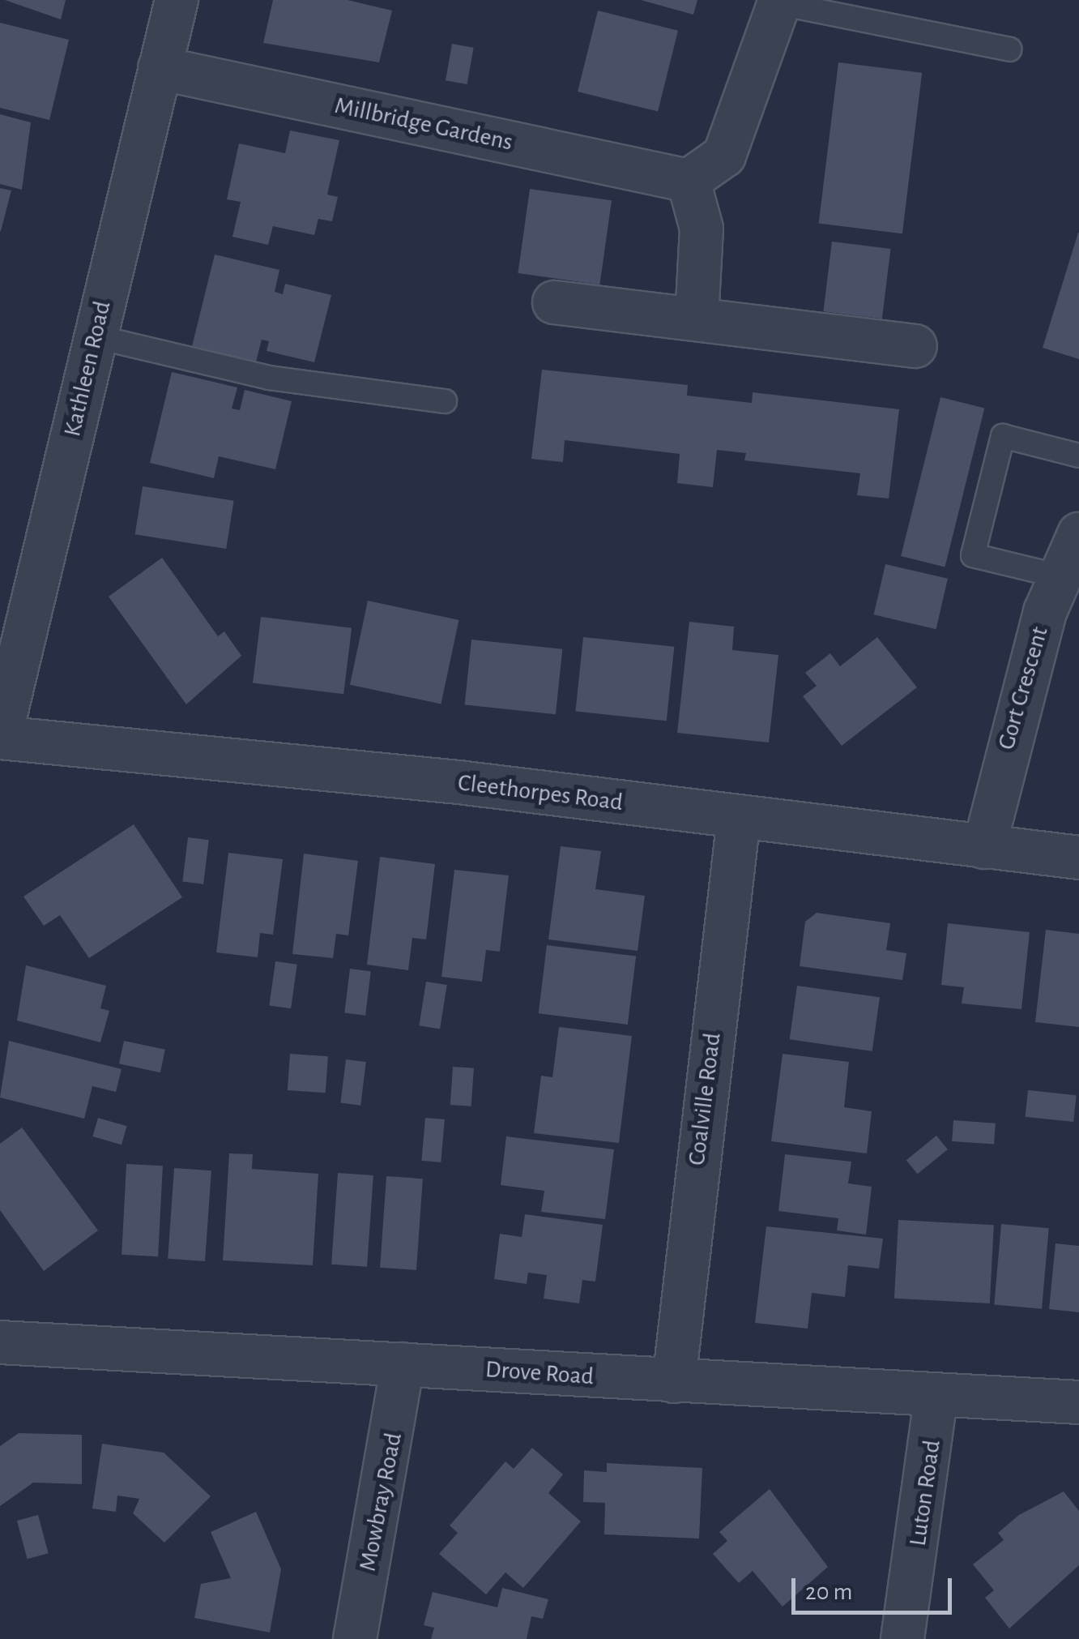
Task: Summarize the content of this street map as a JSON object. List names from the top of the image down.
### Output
{
  "streets": {
    "street": [
      "Millbridge Gardens",
      "Kathleen Road",
      "Gort Crescent",
      "Cleethorpes Road",
      "Coalville Road",
      "Drove Road",
      "Luton Road",
      "Mowbray Road"
    ]
  },
  "crossings": [
    ["Millbridge Gardens", "Kathleen Road"],
    ["Kathleen Road", "Cleethorpes Road"],
    ["Gort Crescent", "Cleethorpes Road"],
    ["Cleethorpes Road", "Coalville Road"],
    ["Coalville Road", "Drove Road"],
    ["Drove Road", "Luton Road"],
    ["Drove Road", "Mowbray Road"]
  ],
  "scale_bar": "20 m"
}
